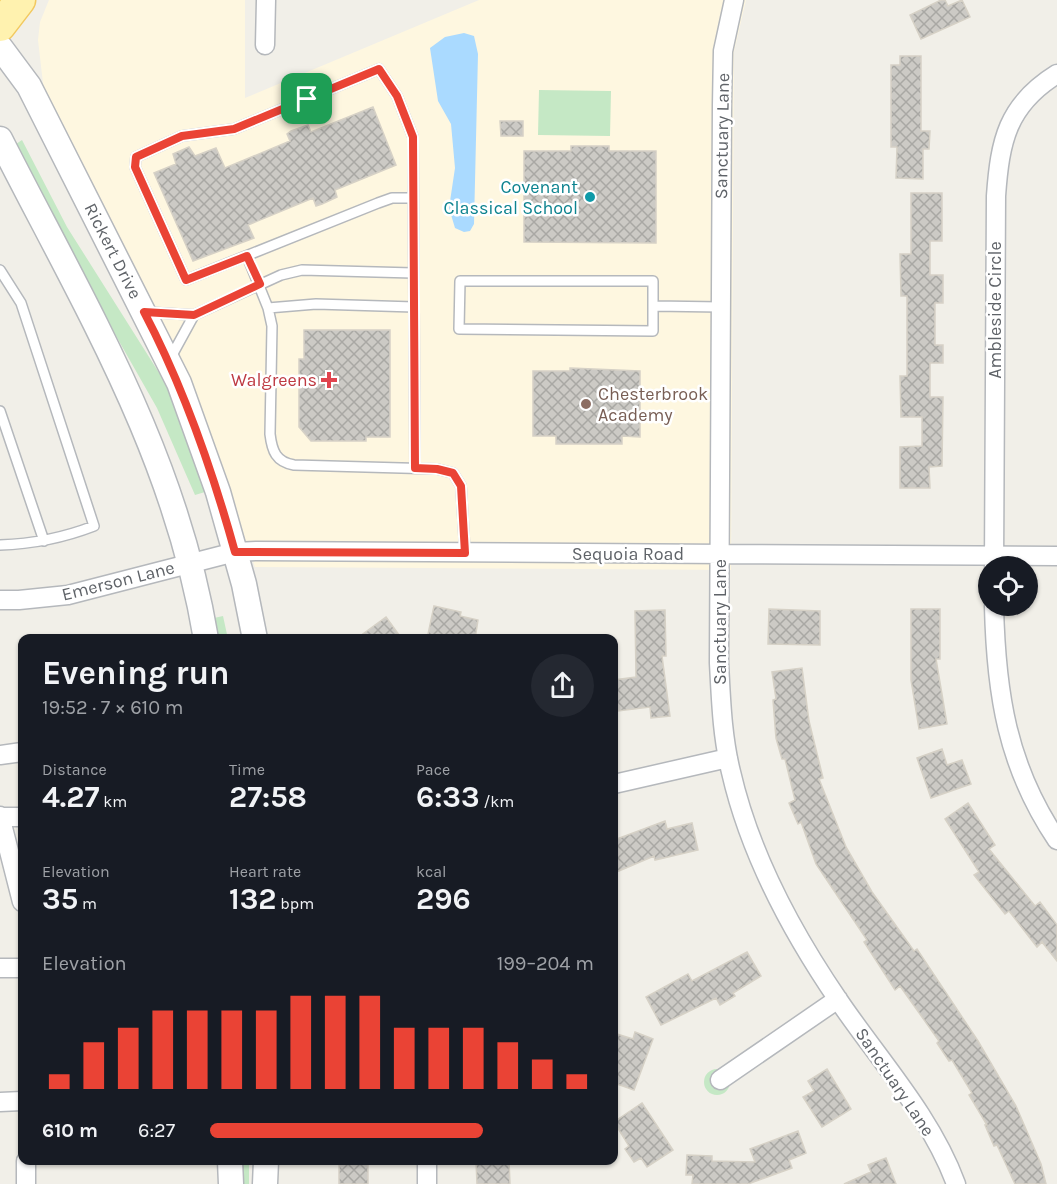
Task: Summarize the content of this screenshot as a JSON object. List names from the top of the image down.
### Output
{
  "streets": {
    "street": [
      "Sanctuary Lane",
      "Rickert Drive",
      "Ambleside Circle",
      "Sequoia Road",
      "Emerson Lane"
    ]
  },
  "crossings": [
    ["Sanctuary Lane", "Sequoia Road"],
    ["Rickert Drive", "Sequoia Road"],
    ["Rickert Drive", "Emerson Lane"],
    ["Sequoia Road", "Emerson Lane"]
  ],
  "places": {
    "other": ["Covenant Classical School", "Chesterbrook Academy"],
    "health": ["Walgreens"]
  },
  "page": {
    "heading": ["Evening run", "19:52 · 7 × 610 m"],
    "stats": [
      ["Distance", "4.27 km"],
      ["Time", "27:58"],
      ["Pace", "6:33 /km"],
      ["Elevation", "35 m"],
      ["Heart rate", "132 bpm"],
      ["kcal", "296"]
    ],
    "chart": ["Elevation", "199–204 m"],
    "list": [
      {
        "name": "610 m",
        "note": "6:27"
      }
    ]
  }
}
